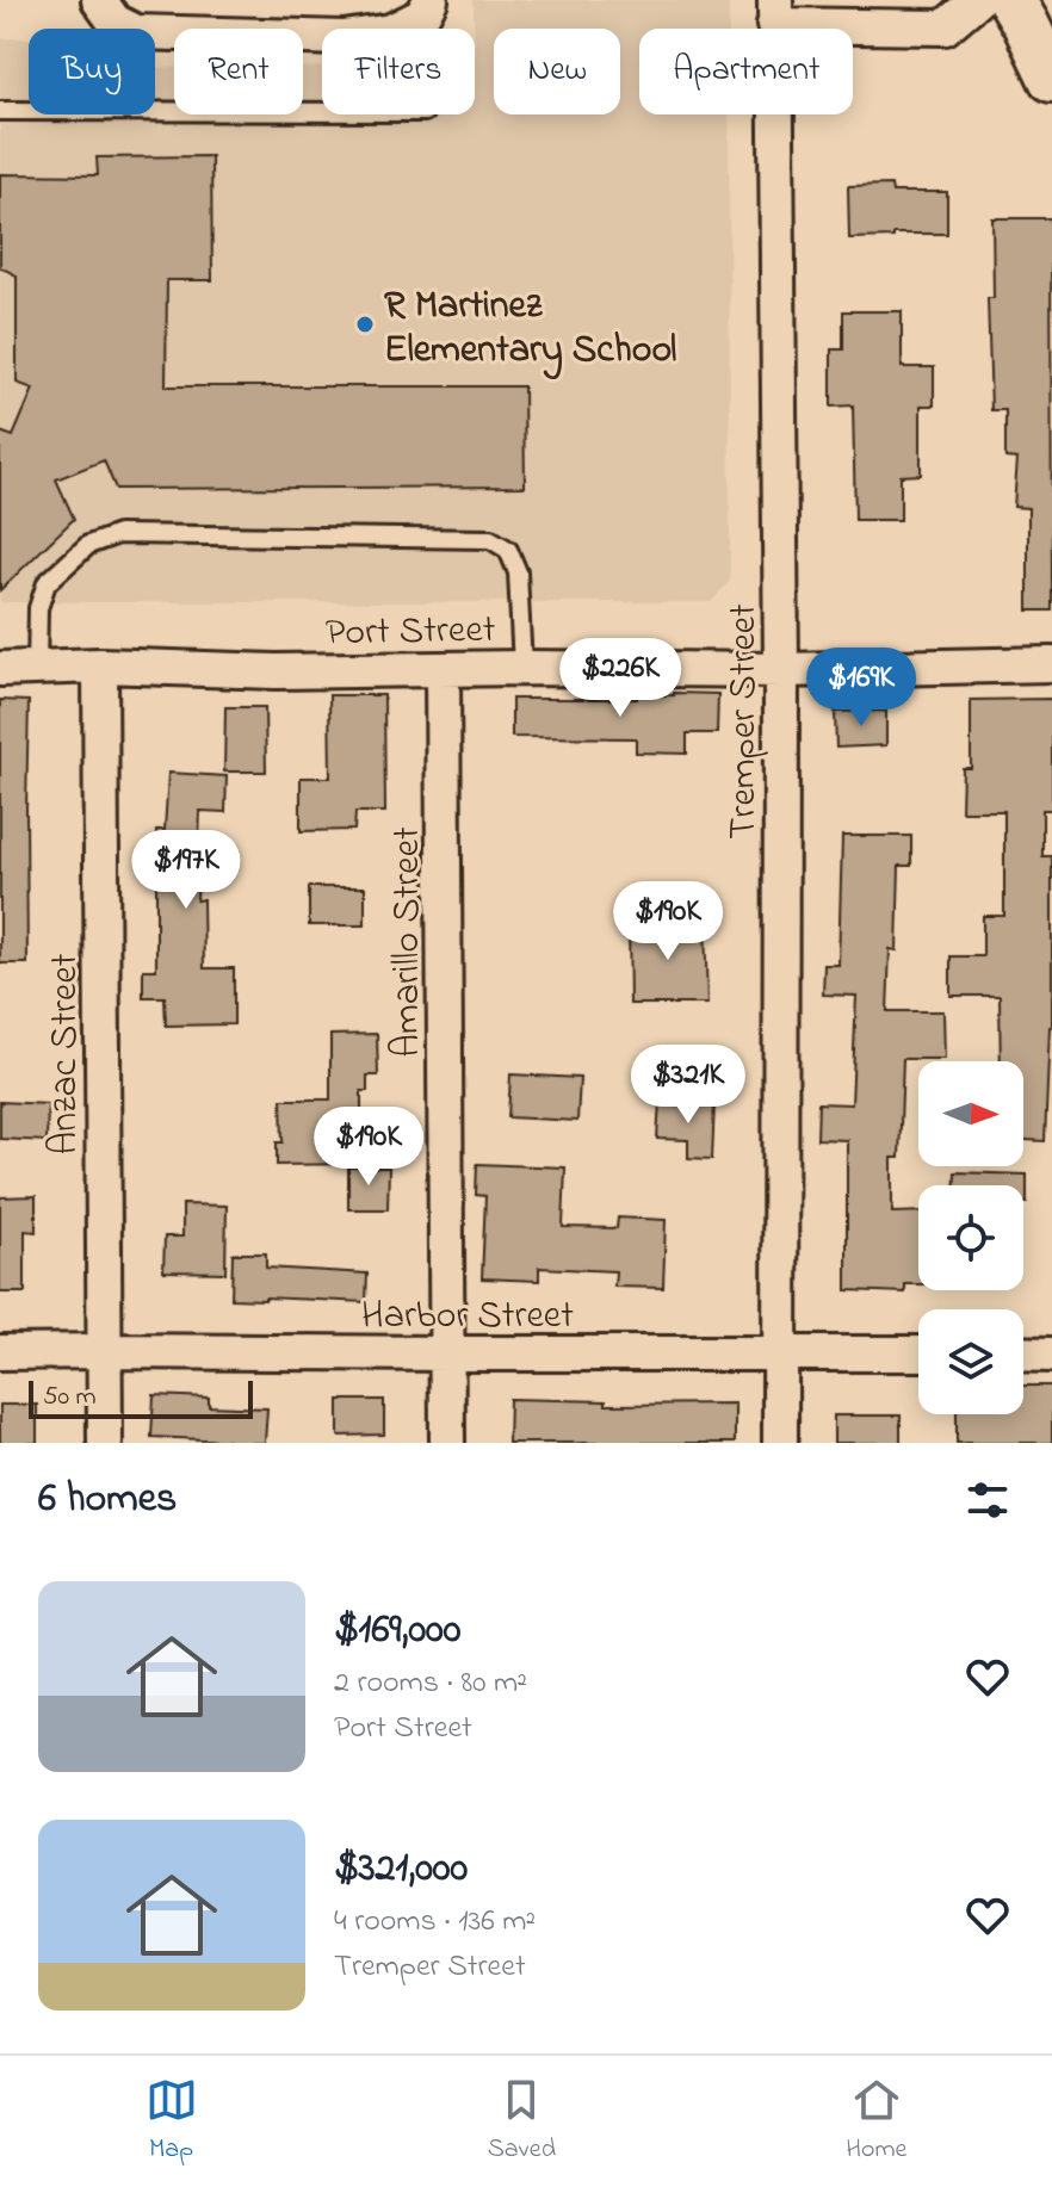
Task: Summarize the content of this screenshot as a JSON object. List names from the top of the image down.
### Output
{
  "streets": {
    "street": [
      "Port Street",
      "Tremper Street",
      "Amarillo Street",
      "Anzac Street",
      "Harbor Street"
    ]
  },
  "crossings": [
    ["Port Street", "Tremper Street"],
    ["Port Street", "Amarillo Street"],
    ["Port Street", "Anzac Street"],
    ["Tremper Street", "Harbor Street"],
    ["Amarillo Street", "Harbor Street"],
    ["Anzac Street", "Harbor Street"]
  ],
  "places": ["R Martinez Elementary School"],
  "scale_bar": "50 m",
  "north": "right",
  "page": {
    "chip": [
      "Buy",
      "Rent",
      "Filters",
      "New",
      "Apartment"
    ],
    "price": [
      "$226K",
      "$169K",
      "$197K",
      "$190K",
      "$321K",
      "$190K"
    ],
    "scale": "50 m",
    "heading": "6 homes",
    "list": [
      {
        "name": "$169,000",
        "note": "2 rooms · 80 m² · Port Street"
      },
      {
        "name": "$321,000",
        "note": "4 rooms · 136 m² · Tremper Street"
      }
    ],
    "tabs": ["Map", "Saved", "Home"]
  }
}
